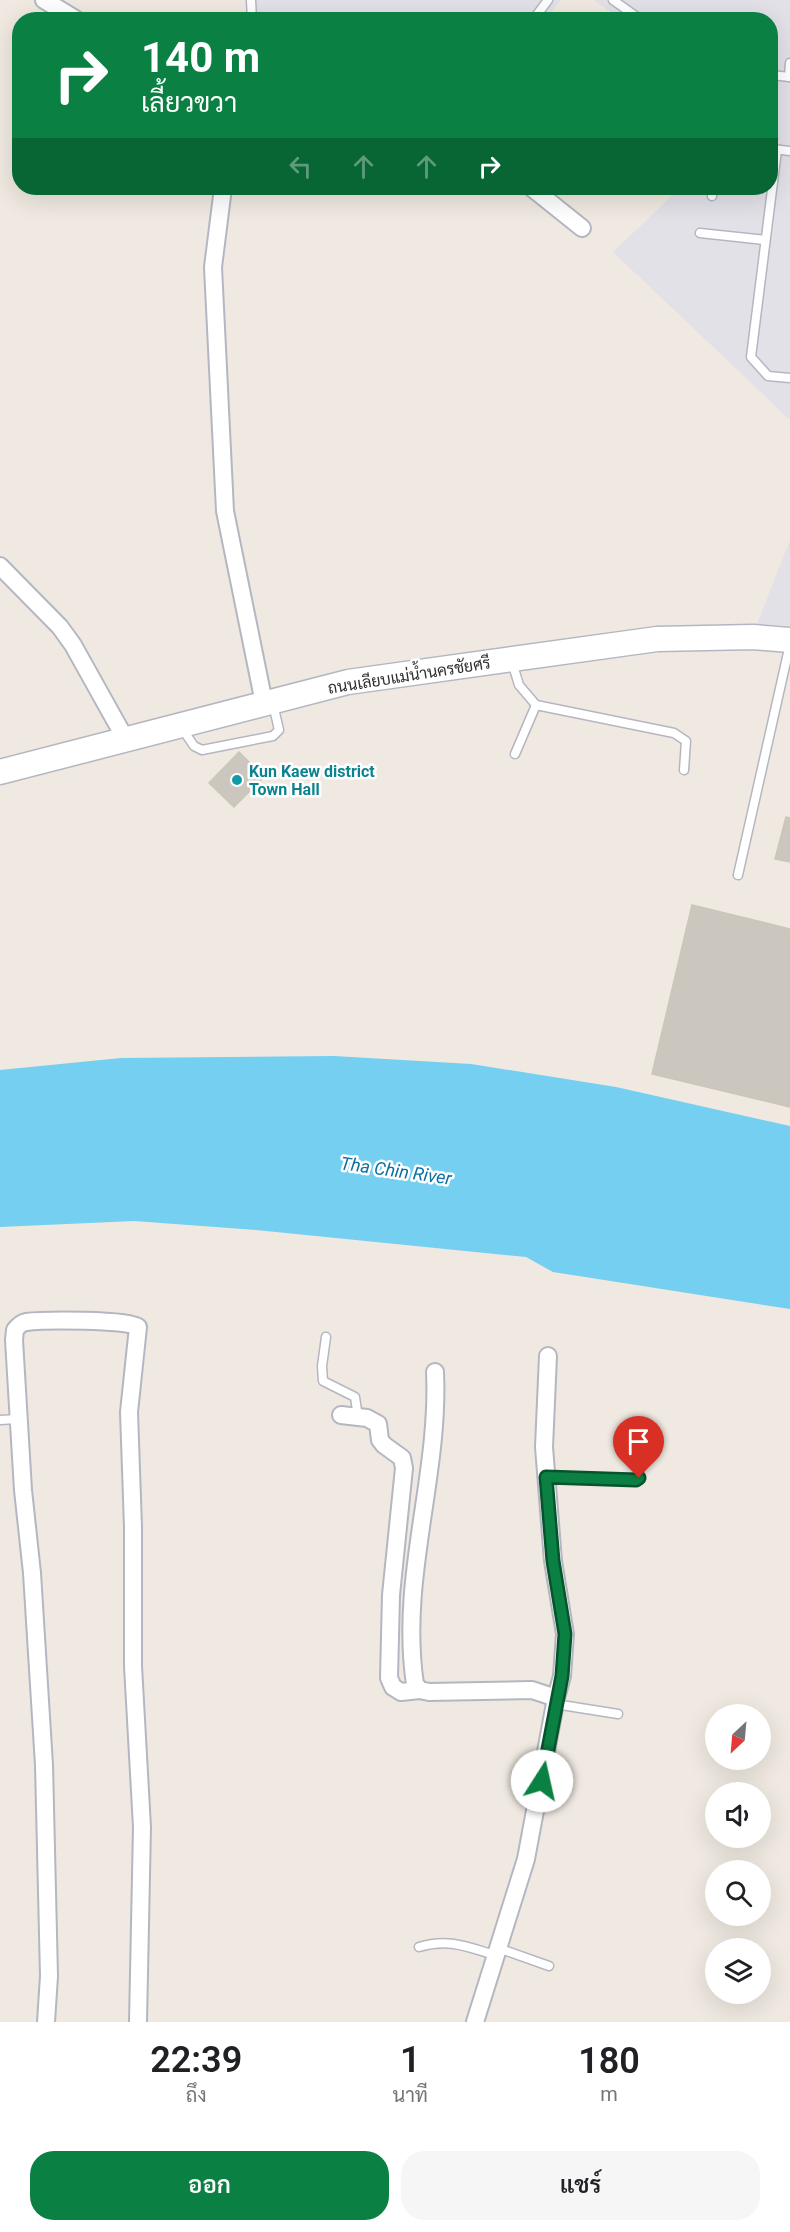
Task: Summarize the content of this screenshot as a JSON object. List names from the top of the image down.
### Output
{
  "streets": {
    "main road": ["ถนนเลียบแม่น้ำนครชัยศรี"]
  },
  "water": ["Tha Chin River"],
  "places": ["Kun Kaew district Town Hall"],
  "north": "bottom left",
  "page": {
    "turn": ["140 m", "เลี้ยวขวา"],
    "eta": [
      "22:39",
      "ถึง",
      "1",
      "นาที",
      "180",
      "m"
    ],
    "buttons": ["ออก", "แชร์"]
  }
}
